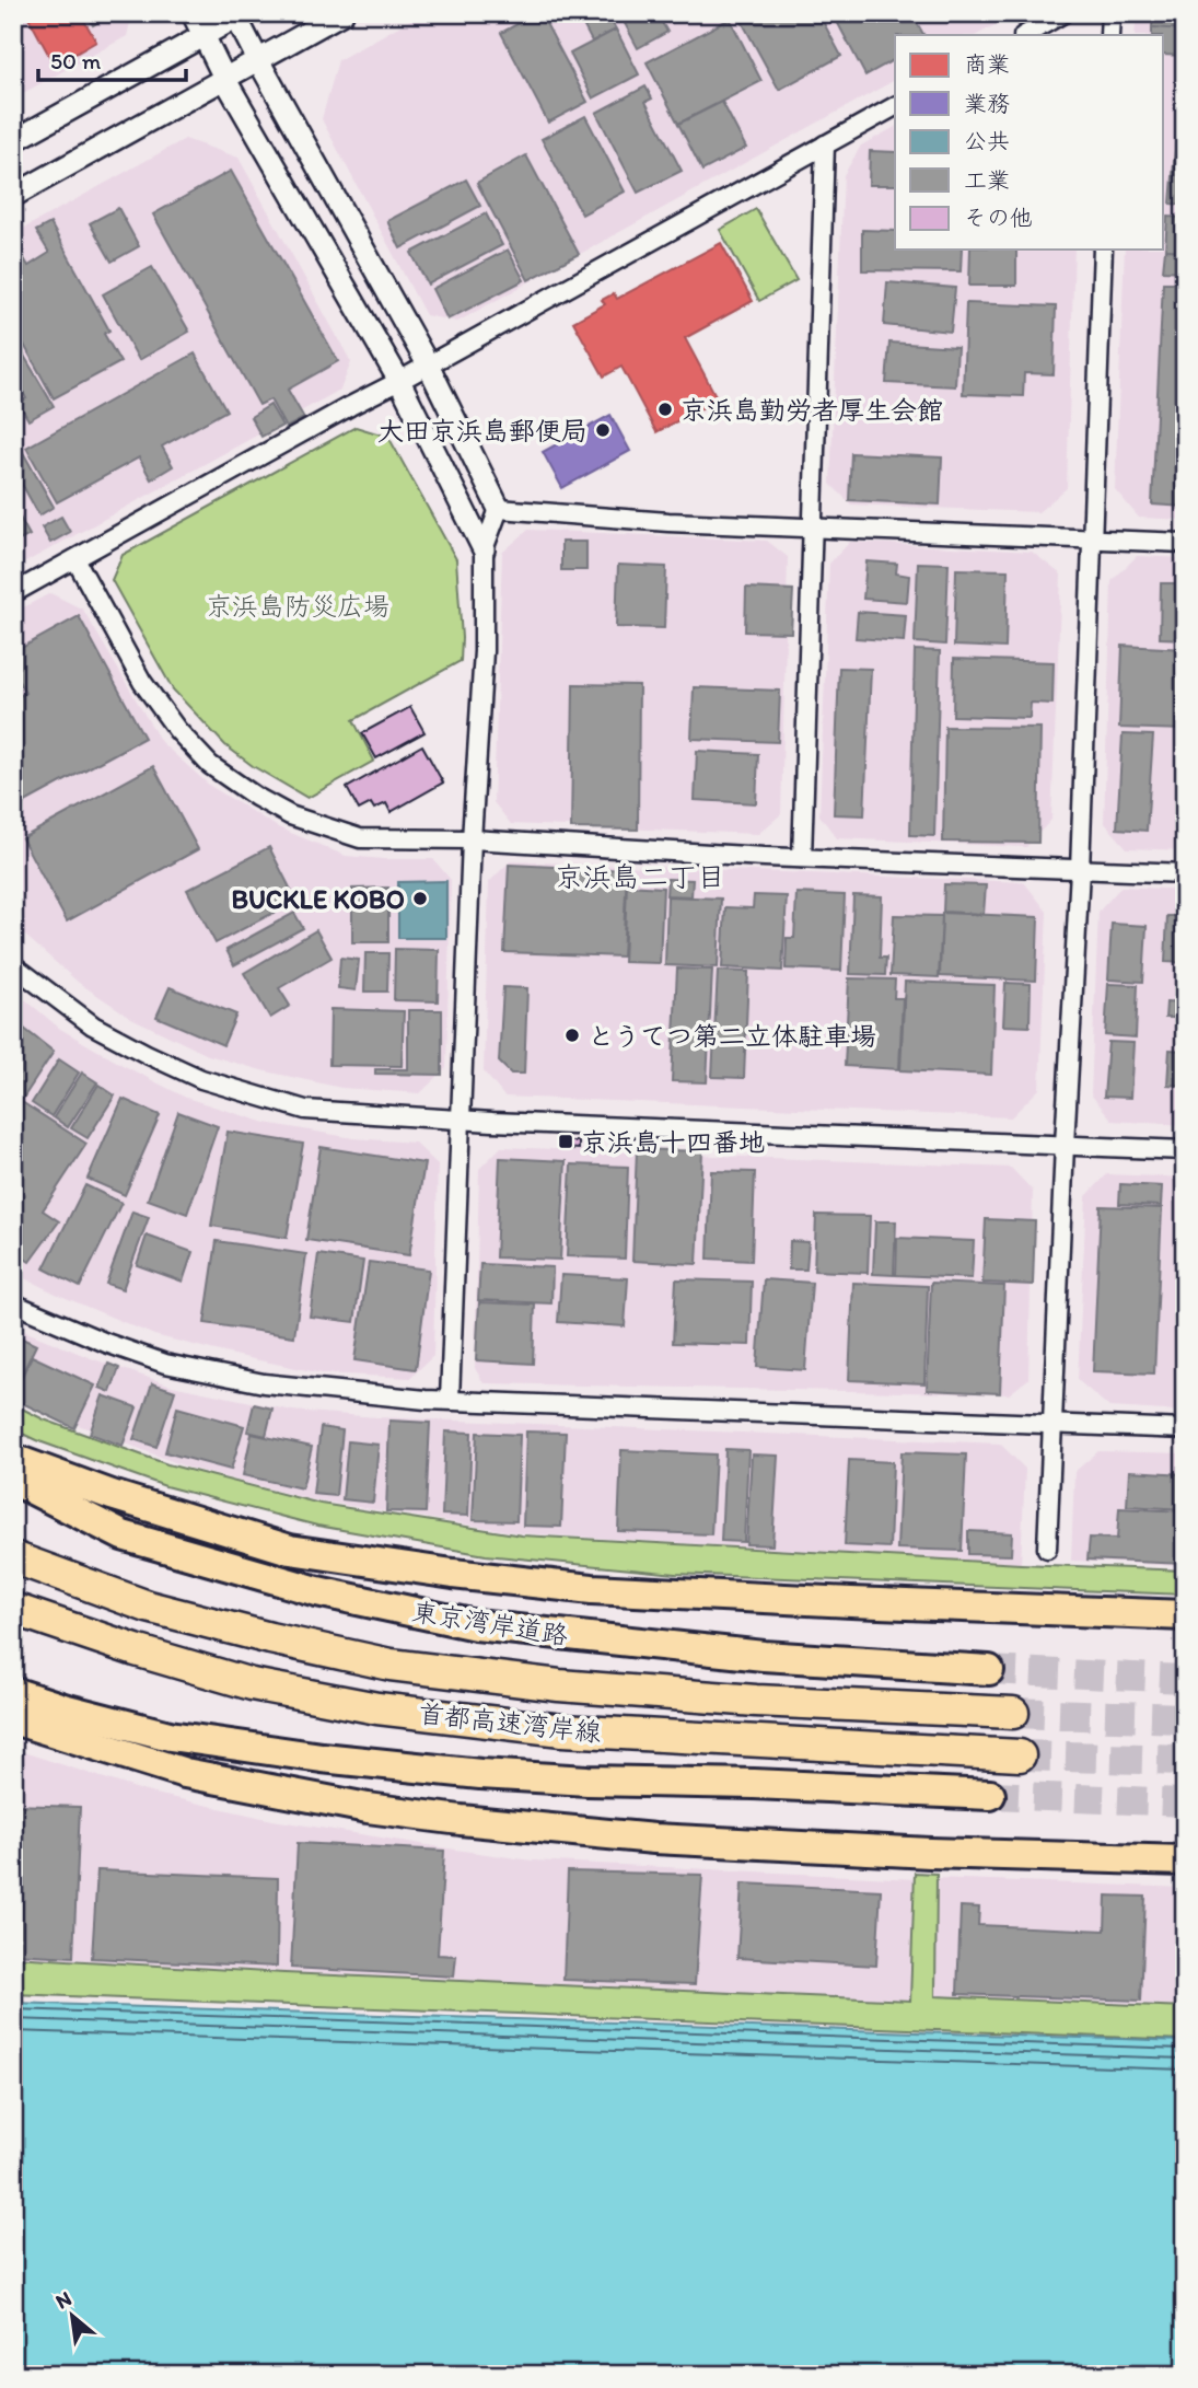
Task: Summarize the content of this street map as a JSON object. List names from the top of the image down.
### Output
{
  "streets": {
    "highway": ["東京湾岸道路", "首都高速湾岸線"]
  },
  "districts": ["京浜島二丁目"],
  "parks": ["京浜島防災広場"],
  "places": {
    "other": [
      "京浜島勤労者厚生会館",
      "大田京浜島郵便局",
      "BUCKLE KOBO",
      "とうてつ第二立体駐車場"
    ],
    "transit": ["京浜島十四番地"]
  },
  "legend": [
    "商業",
    "業務",
    "公共",
    "工業",
    "その他"
  ],
  "scale_bar": "50 m",
  "north": "top left"
}
